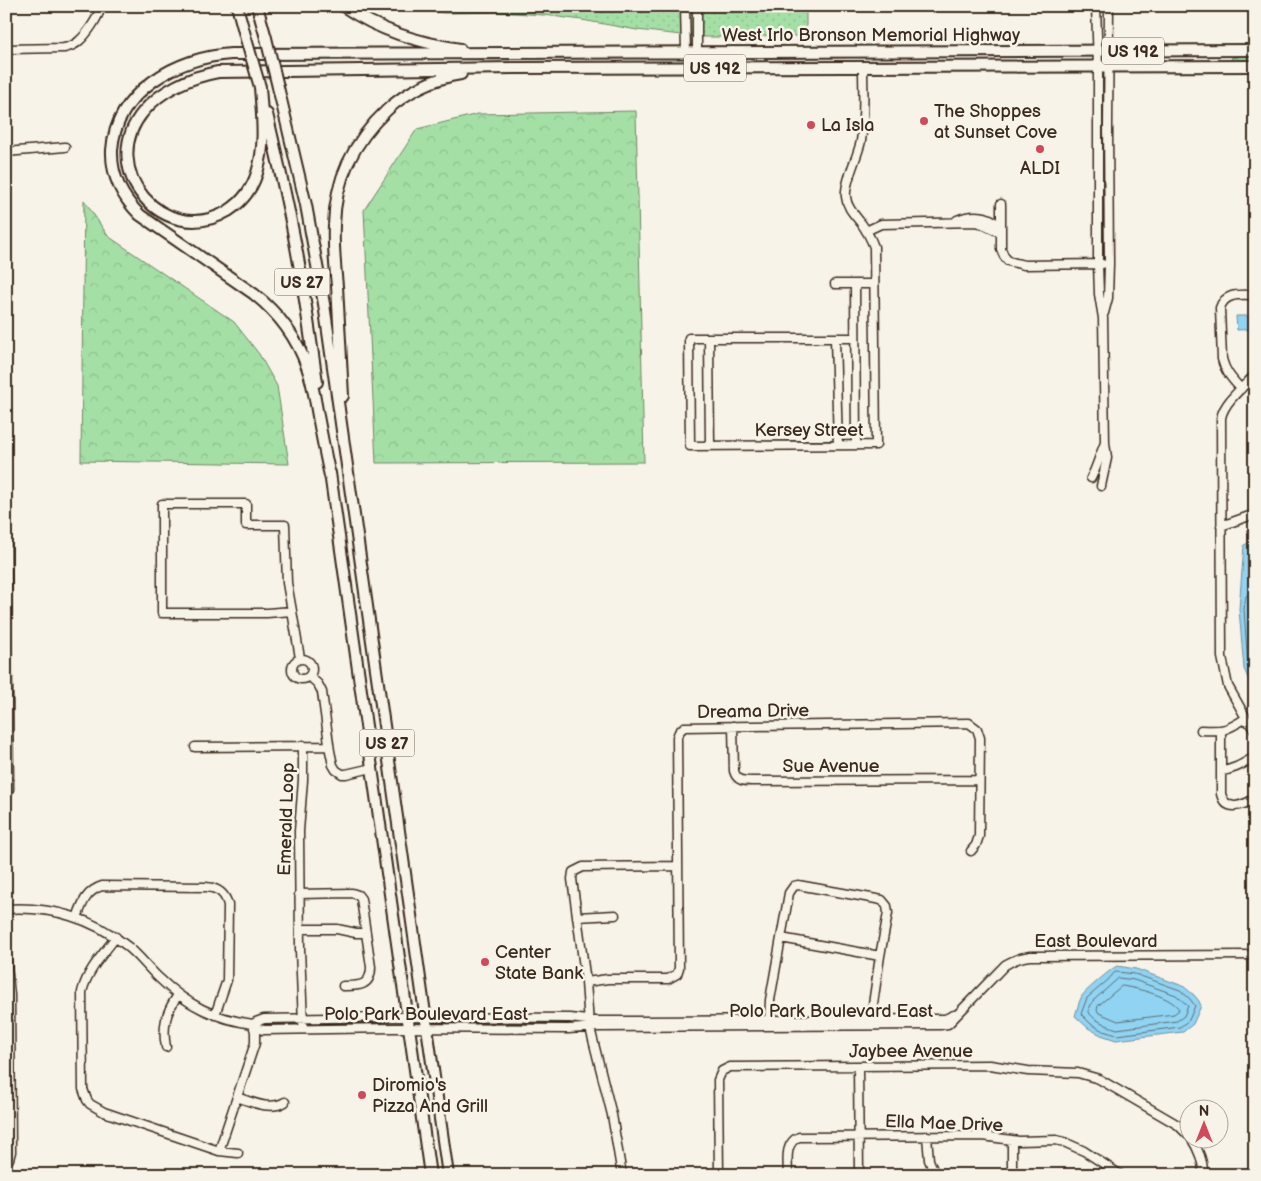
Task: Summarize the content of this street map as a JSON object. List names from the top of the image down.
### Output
{
  "streets": {
    "highway": ["West Irlo Bronson Memorial Highway", "US 192", "US 27"],
    "street": [
      "Kersey Street",
      "Dreama Drive",
      "Sue Avenue",
      "Emerald Loop",
      "East Boulevard",
      "Polo Park Boulevard East",
      "Jaybee Avenue",
      "Ella Mae Drive"
    ]
  },
  "crossings": [
    ["West Irlo Bronson Memorial Highway", "Kersey Street"],
    ["US 27", "Polo Park Boulevard East"],
    ["Dreama Drive", "Sue Avenue"],
    ["Emerald Loop", "Polo Park Boulevard East"],
    ["East Boulevard", "Polo Park Boulevard East"]
  ],
  "places": [
    "The Shoppes at Sunset Cove",
    "La Isla",
    "ALDI",
    "Center State Bank",
    "Diromio's Pizza And Grill"
  ],
  "north": "top"
}
